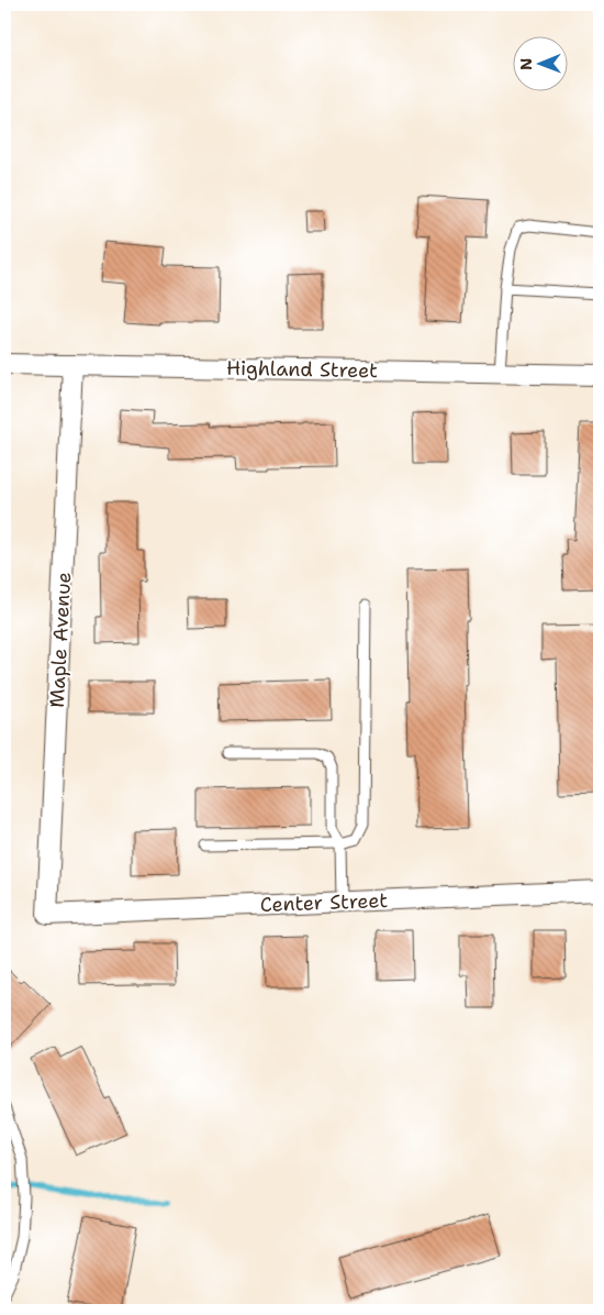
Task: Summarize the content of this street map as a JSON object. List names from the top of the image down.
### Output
{
  "streets": {
    "street": ["Highland Street", "Maple Avenue", "Center Street"]
  },
  "crossings": [
    ["Highland Street", "Maple Avenue"],
    ["Maple Avenue", "Center Street"]
  ],
  "north": "left"
}
